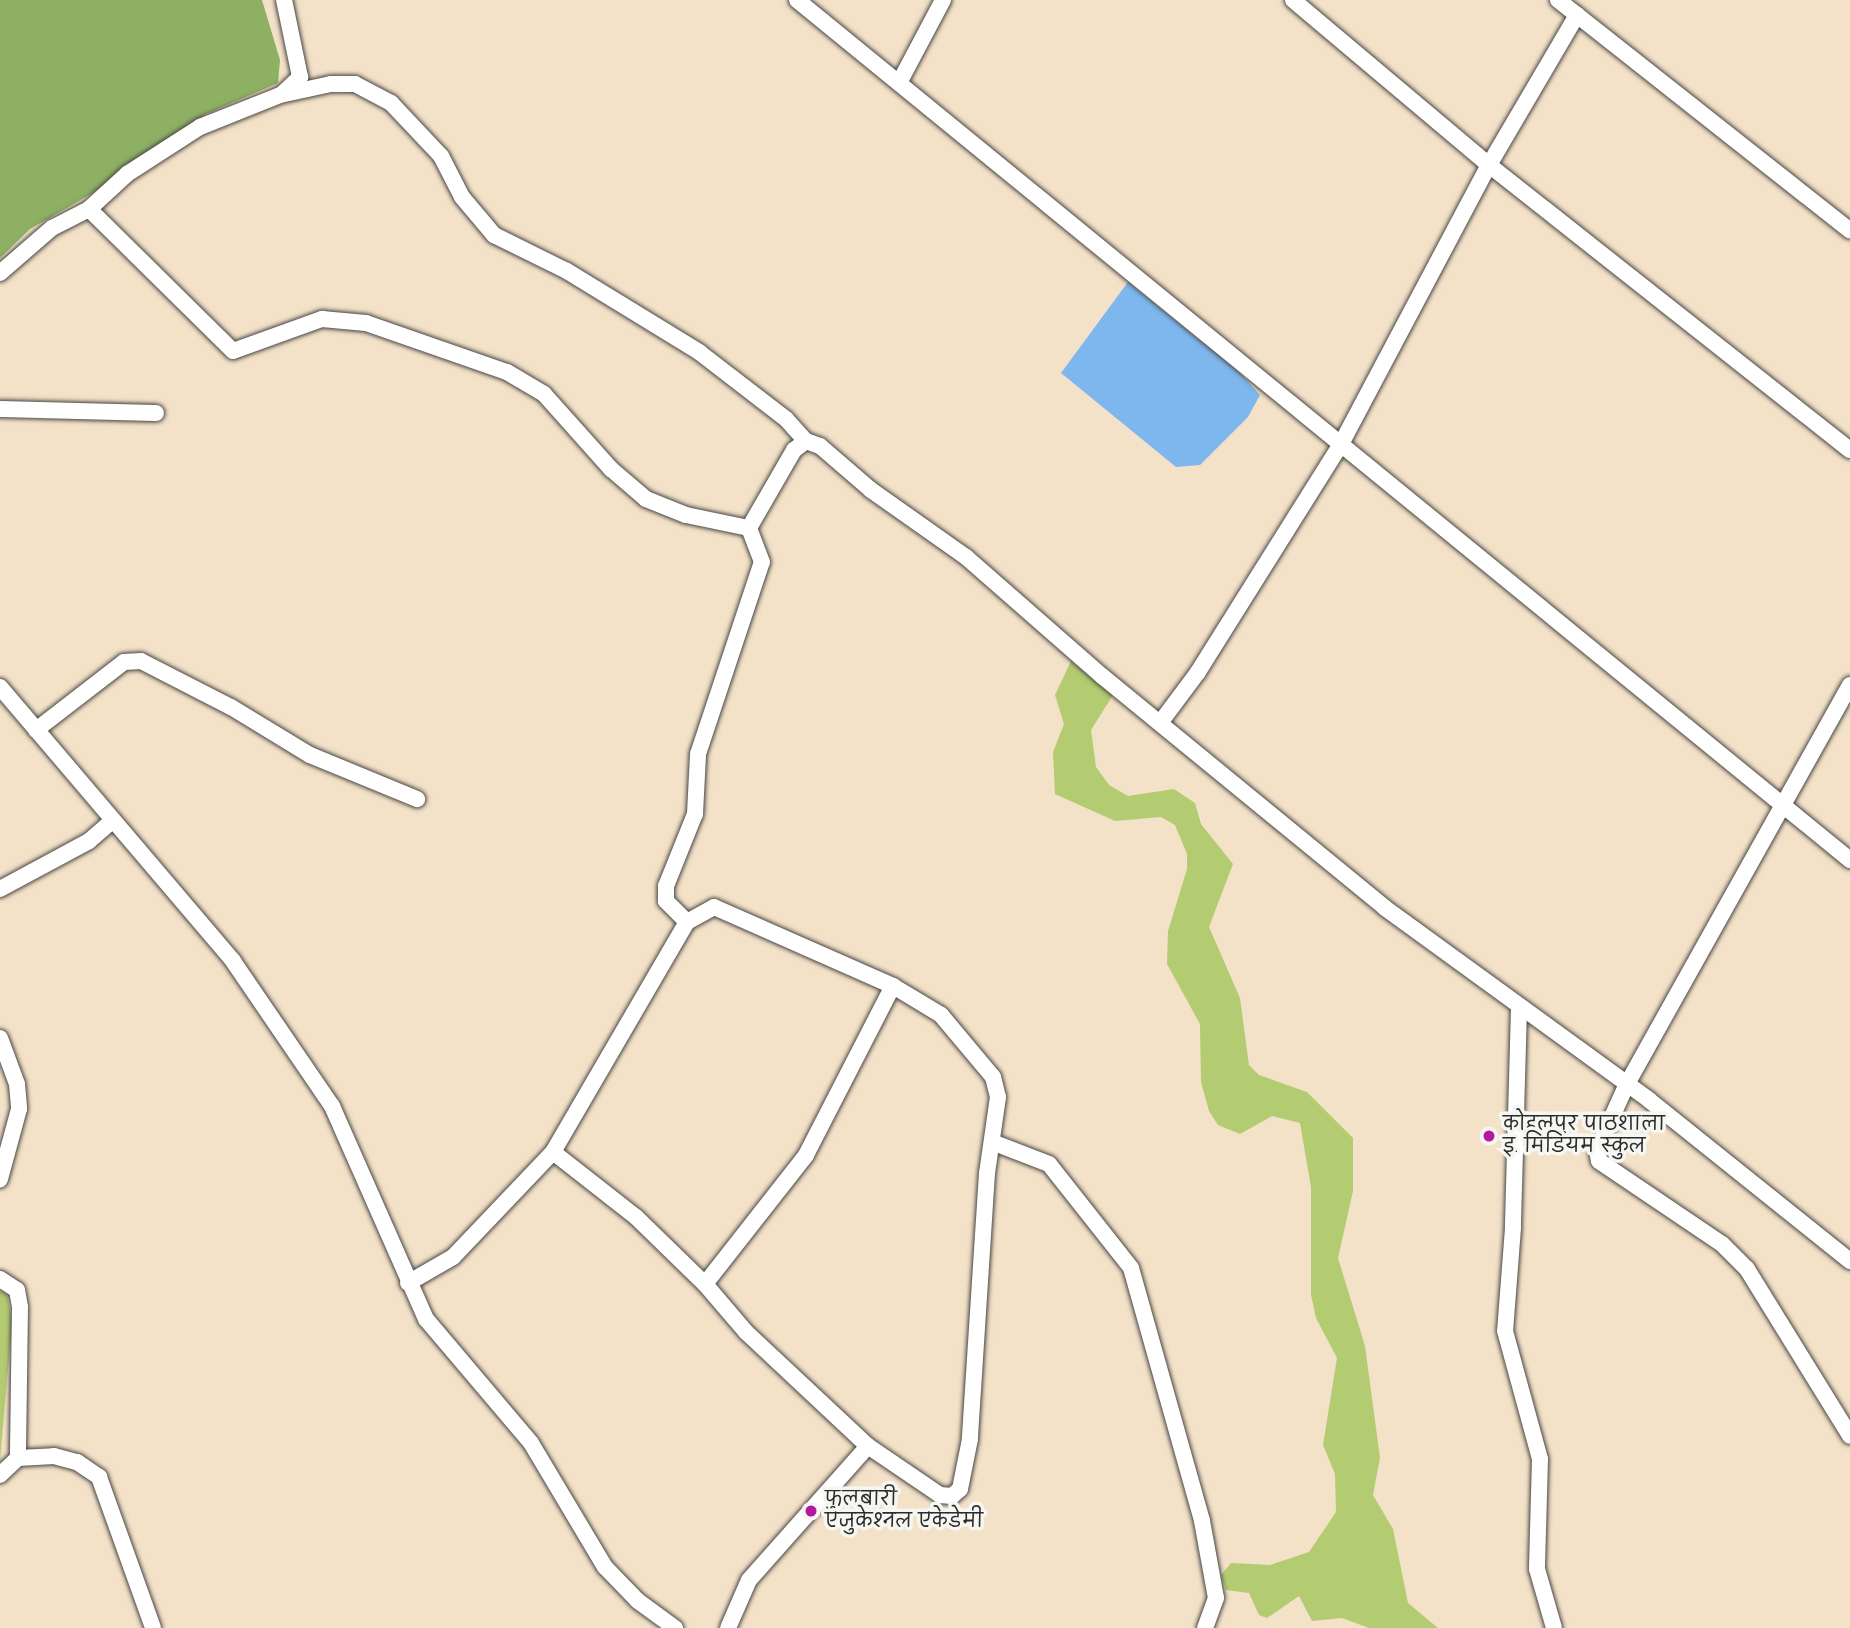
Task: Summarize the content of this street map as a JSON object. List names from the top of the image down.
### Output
{
  "places": ["कोहलपुर पाठशाला इ. मिडियम स्कुल", "फुलबारी एजुकेश्नल एकेडेमी"]
}
